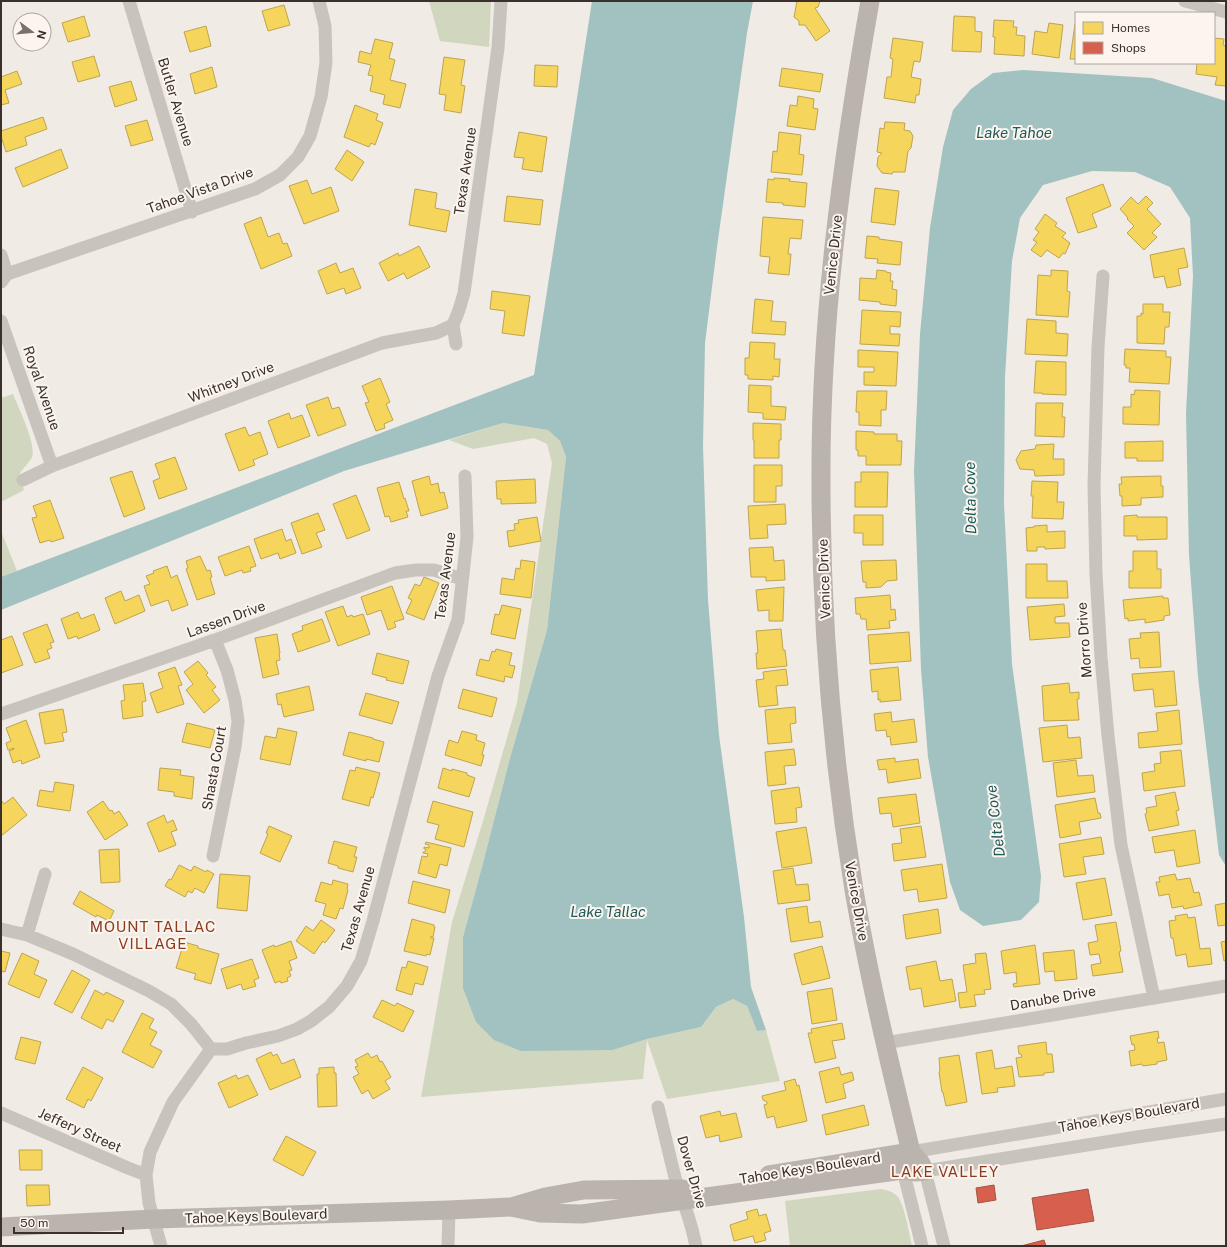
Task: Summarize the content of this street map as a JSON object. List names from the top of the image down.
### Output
{
  "streets": {
    "street": [
      "Butler Avenue",
      "Texas Avenue",
      "Tahoe Vista Drive",
      "Venice Drive",
      "Whitney Drive",
      "Royal Avenue",
      "Lassen Drive",
      "Morro Drive",
      "Shasta Court",
      "Danube Drive",
      "Tahoe Keys Boulevard",
      "Jeffery Street",
      "Dover Drive"
    ]
  },
  "crossings": [
    ["Butler Avenue", "Tahoe Vista Drive"],
    ["Texas Avenue", "Whitney Drive"],
    ["Texas Avenue", "Lassen Drive"],
    ["Venice Drive", "Danube Drive"],
    ["Venice Drive", "Tahoe Keys Boulevard"],
    ["Whitney Drive", "Royal Avenue"],
    ["Lassen Drive", "Shasta Court"],
    ["Morro Drive", "Danube Drive"],
    ["Tahoe Keys Boulevard", "Dover Drive"]
  ],
  "districts": ["MOUNT TALLAC VILLAGE", "LAKE VALLEY"],
  "water": ["Lake Tahoe", "Delta Cove", "Lake Tallac"],
  "legend": ["Homes", "Shops"],
  "scale_bar": "50 m",
  "north": "right"
}
